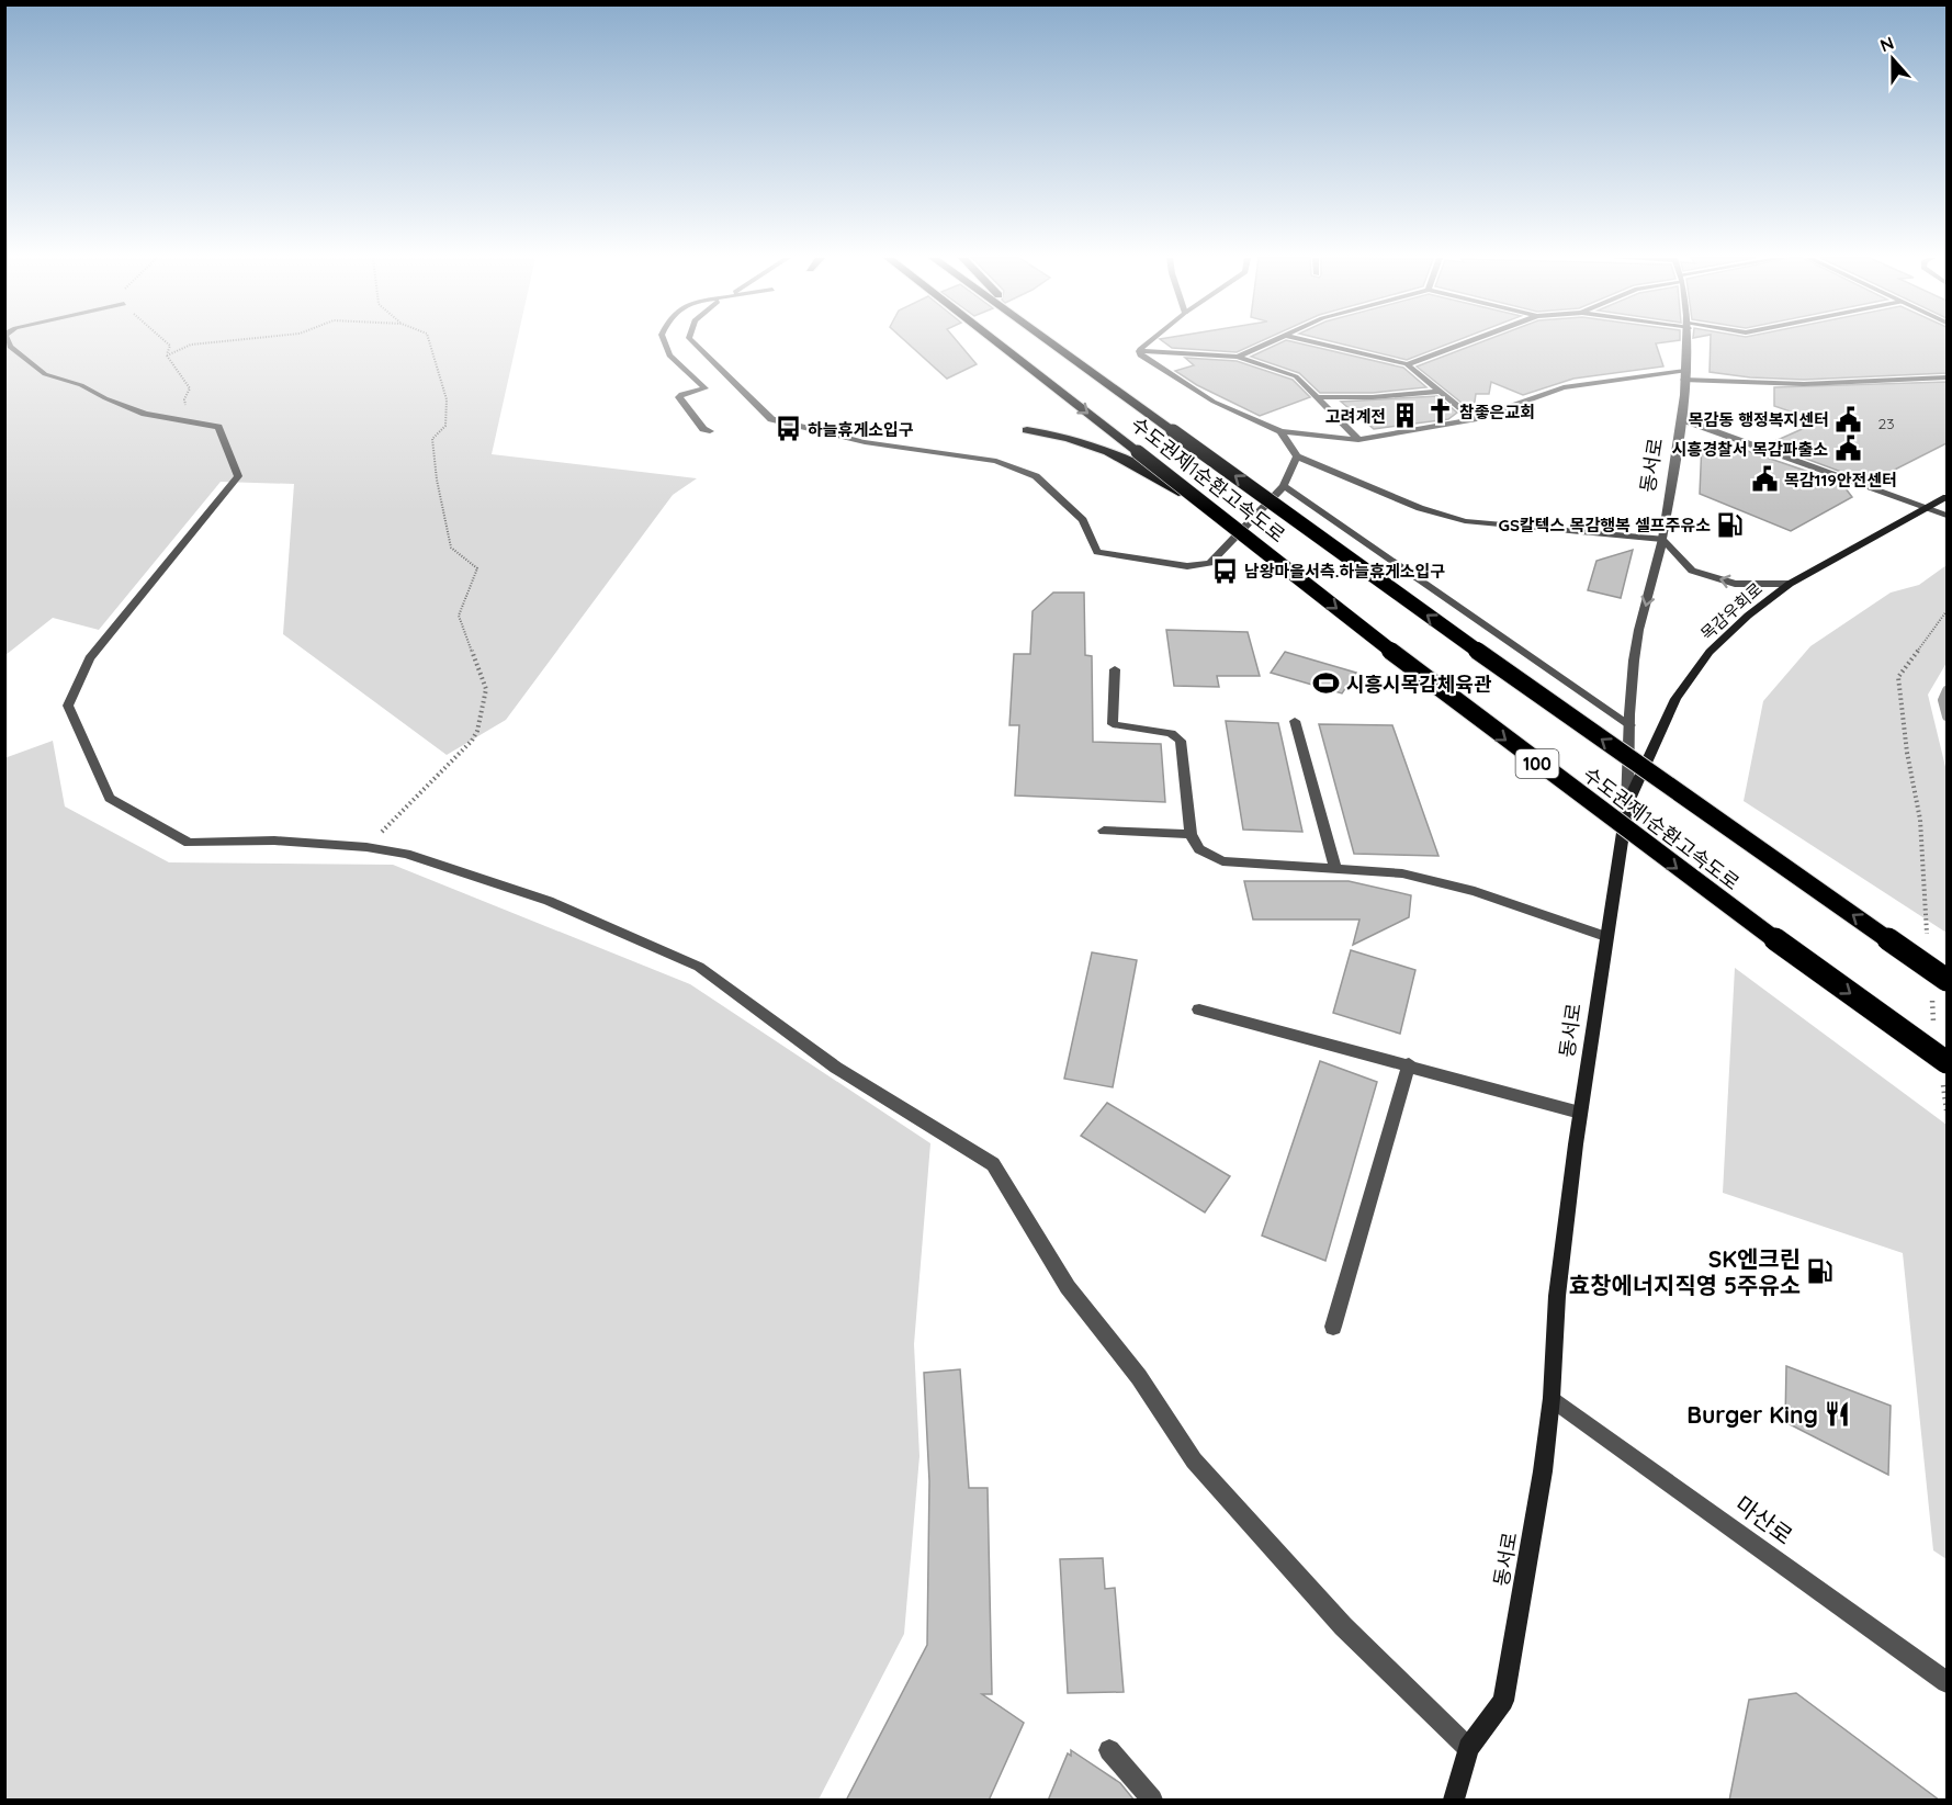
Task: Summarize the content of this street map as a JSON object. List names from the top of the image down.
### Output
{
  "streets": {
    "highway": ["수도권제1순환고속도로", "100"],
    "main road": ["동서로", "목감우회로"],
    "street": ["마산로"]
  },
  "crossings": [
    ["동서로", "목감우회로"],
    ["동서로", "마산로"]
  ],
  "places": {
    "church": ["참좋은교회"],
    "building": ["고려계전"],
    "public building": ["목감동 행정복지센터", "시흥경찰서 목감파출소", "목감119안전센터"],
    "bus stop": ["하늘휴게소입구", "남왕마을서측.하늘휴게소입구"],
    "fuel station": ["GS칼텍스 목감행복 셀프주유소", "SK엔크린 효창에너지직영 5주유소"],
    "sports": ["시흥시목감체육관"],
    "restaurant": ["Burger King"]
  },
  "house_numbers": ["23"],
  "north": "top"
}
